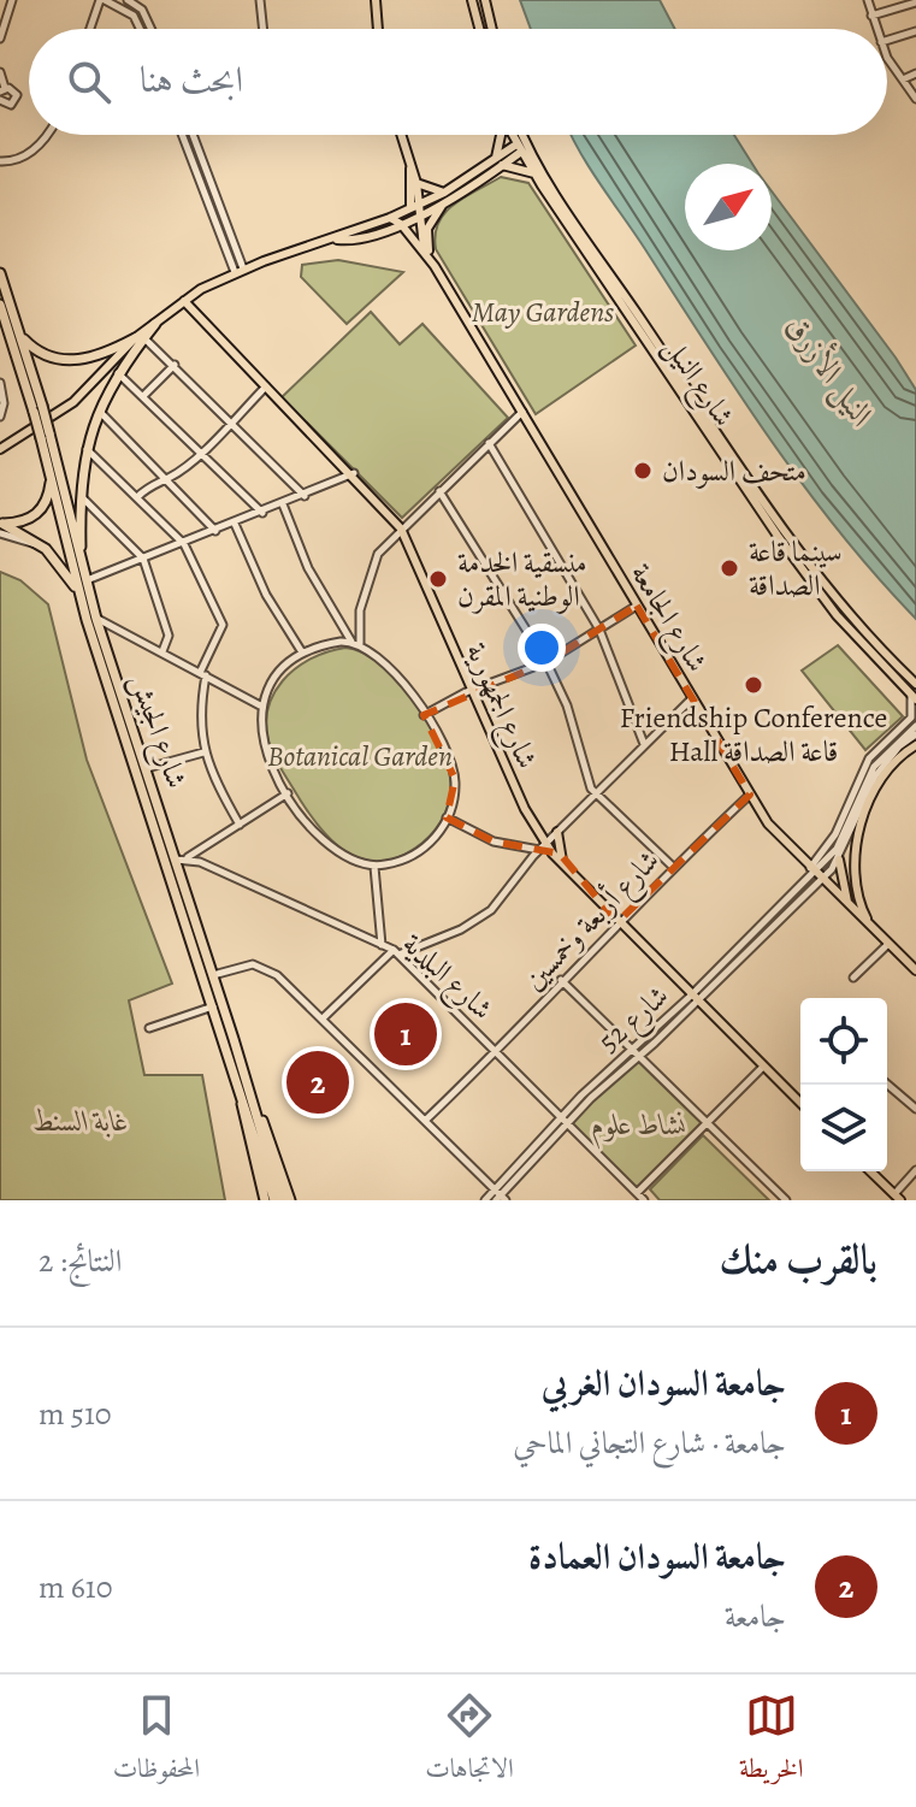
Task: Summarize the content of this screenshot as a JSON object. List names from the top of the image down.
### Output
{
  "streets": {
    "highway": ["شارع الجيش"],
    "main road": ["شارع النيل", "شارع الجامعة", "شارع الجمهورية"],
    "street": ["شارع أربعة وخمسين", "شارع البلدية", "شارع 52"]
  },
  "crossings": [
    ["شارع الجامعة", "شارع أربعة وخمسين"],
    ["شارع الجامعة", "شارع 52"],
    ["شارع الجمهورية", "شارع أربعة وخمسين"],
    ["شارع الجمهورية", "شارع 52"],
    ["شارع أربعة وخمسين", "شارع البلدية"],
    ["شارع البلدية", "شارع 52"]
  ],
  "water": ["النيل الأزرق"],
  "parks": [
    "May Gardens",
    "Botanical Garden",
    "غابة السنط",
    "نشاط علوم"
  ],
  "places": [
    "متحف السودان",
    "سينما قاعة الصداقة",
    "منسقية الخدمة الوطنية المقرن",
    "Friendship Conference Hall قاعة الصداقة"
  ],
  "north": "top right",
  "page": {
    "search": "ابحث هنا",
    "pins": ["1", "2"],
    "heading": ["بالقرب منك", "النتائج: 2"],
    "list": [
      {
        "mark": "1",
        "name": "جامعة السودان الغربي",
        "note": "جامعة · شارع التجاني الماحي",
        "value": "510 m"
      },
      {
        "mark": "2",
        "name": "جامعة السودان العمادة",
        "note": "جامعة",
        "value": "610 m"
      }
    ],
    "nav": ["الخريطة", "الاتجاهات", "المحفوظات"]
  }
}
